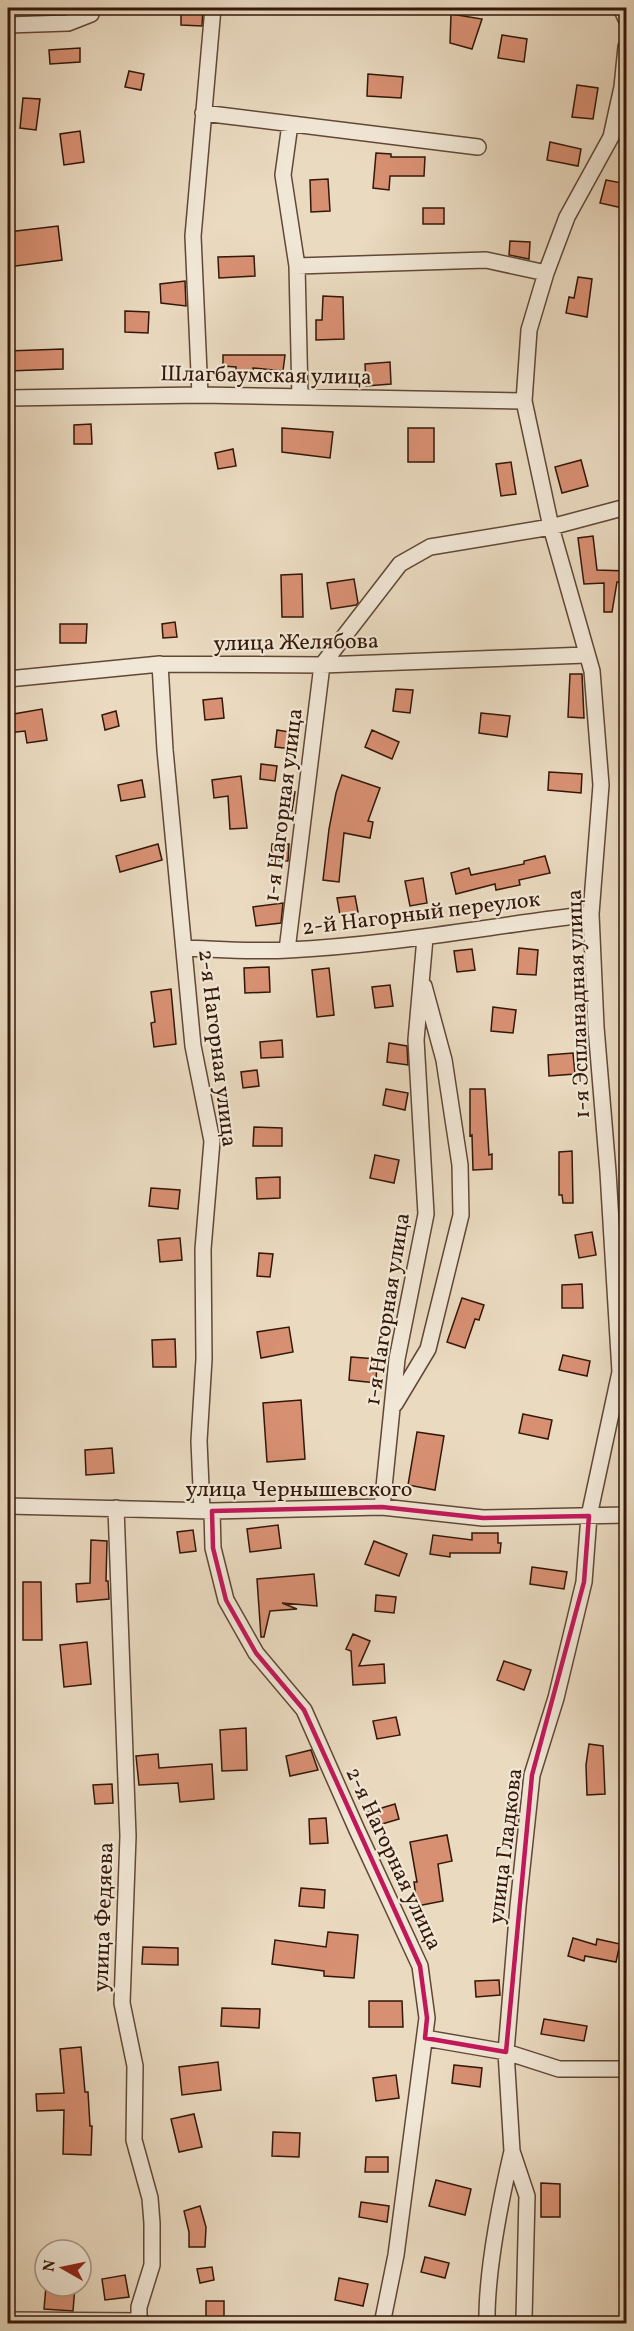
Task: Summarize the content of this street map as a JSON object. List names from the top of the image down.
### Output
{
  "streets": {
    "street": [
      "Шлагбаумская улица",
      "улица Желябова",
      "1-я Нагорная улица",
      "2-й Нагорный переулок",
      "1-я Эспланадная улица",
      "2-я Нагорная улица",
      "улица Чернышевского",
      "улица Гладкова",
      "улица Федяева"
    ]
  },
  "crossings": [
    ["Шлагбаумская улица", "1-я Эспланадная улица"],
    ["улица Желябова", "1-я Нагорная улица"],
    ["улица Желябова", "1-я Эспланадная улица"],
    ["улица Желябова", "2-я Нагорная улица"],
    ["1-я Нагорная улица", "2-й Нагорный переулок"],
    ["1-я Нагорная улица", "улица Чернышевского"],
    ["2-й Нагорный переулок", "1-я Эспланадная улица"],
    ["2-й Нагорный переулок", "2-я Нагорная улица"],
    ["1-я Эспланадная улица", "улица Чернышевского"],
    ["1-я Эспланадная улица", "улица Гладкова"],
    ["2-я Нагорная улица", "улица Чернышевского"],
    ["улица Чернышевского", "улица Гладкова"],
    ["улица Чернышевского", "улица Федяева"]
  ],
  "north": "left"
}
